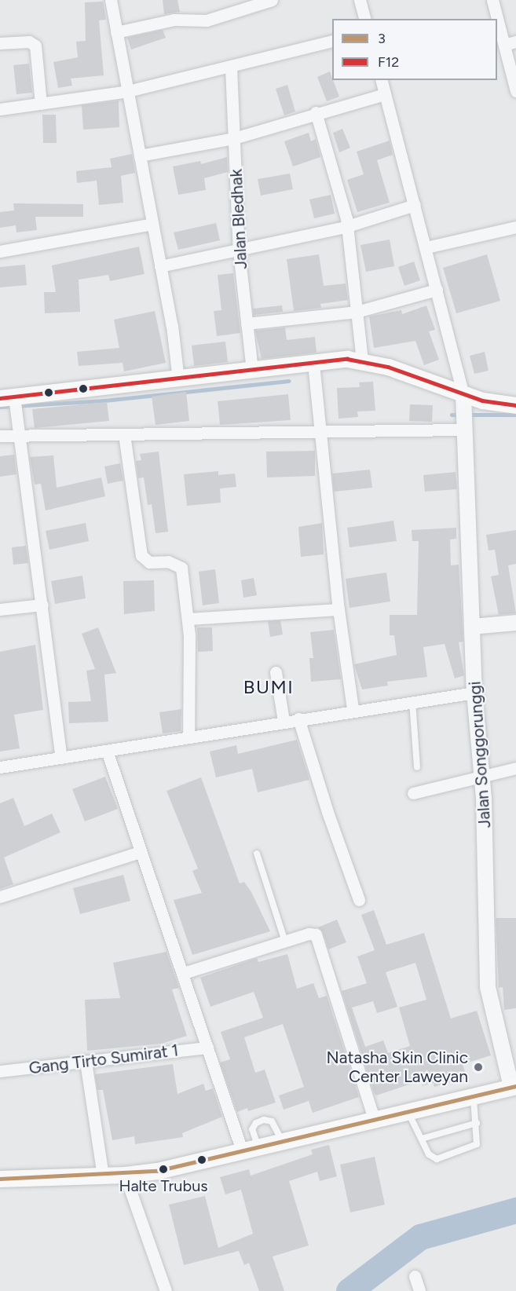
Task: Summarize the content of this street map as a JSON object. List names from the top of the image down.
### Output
{
  "streets": {
    "street": ["Jalan Bledhak", "Jalan Songgorunggi", "Gang Tirto Sumirat 1"]
  },
  "districts": ["BUMI"],
  "places": ["Natasha Skin Clinic Center Laweyan", "Halte Trubus"],
  "lines": ["transit line F12", "transit line 3"],
  "legend": ["3", "F12"]
}
